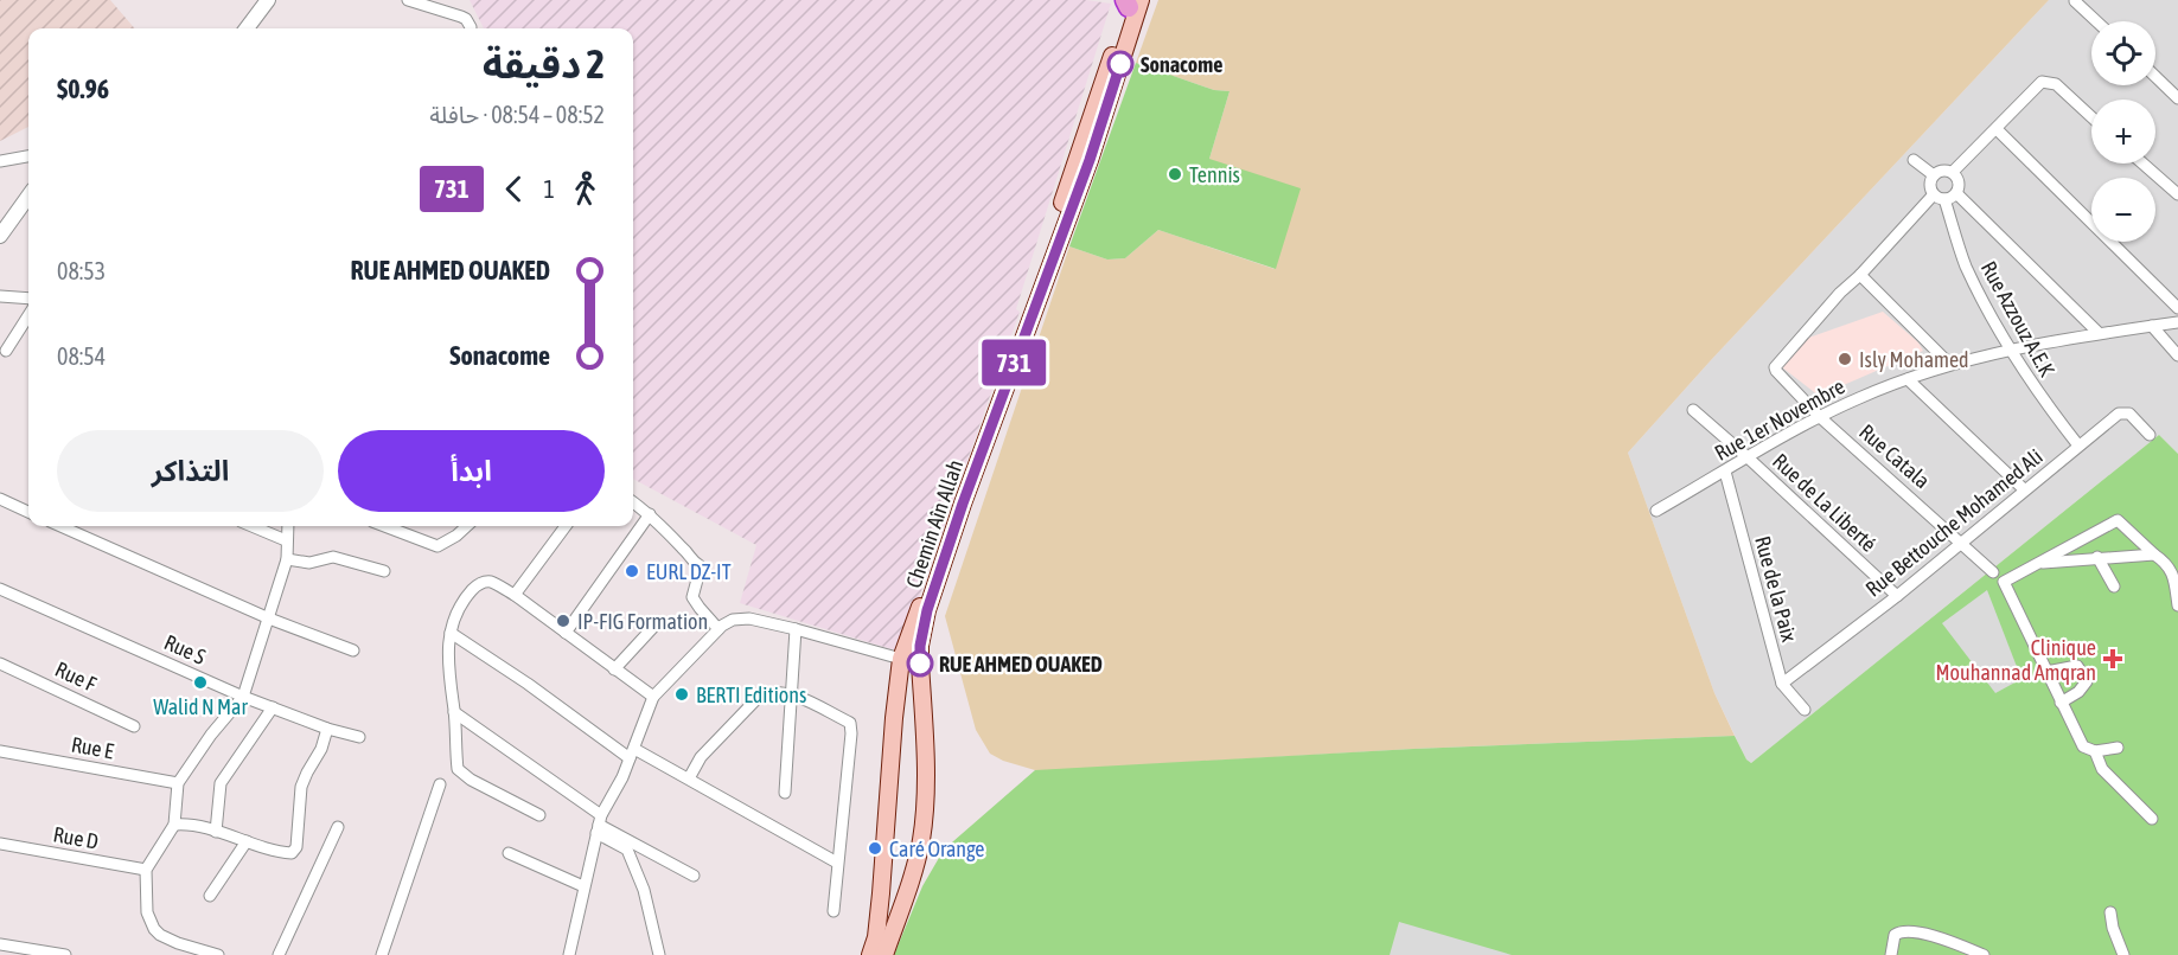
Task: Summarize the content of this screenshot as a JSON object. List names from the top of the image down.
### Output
{
  "streets": {
    "main road": ["Chemin Aîn Allah"],
    "street": [
      "Rue Azzouz A.E.K",
      "Rue 1er Novembre",
      "Rue Catala",
      "Rue de La Liberté",
      "Rue Bettouche Mohamed Ali",
      "Rue de la Paix",
      "Rue S",
      "Rue F",
      "Rue E",
      "Rue D"
    ]
  },
  "crossings": [
    ["Rue Azzouz A.E.K", "Rue 1er Novembre"],
    ["Rue Azzouz A.E.K", "Rue Bettouche Mohamed Ali"],
    ["Rue 1er Novembre", "Rue Catala"],
    ["Rue 1er Novembre", "Rue de La Liberté"],
    ["Rue 1er Novembre", "Rue de la Paix"],
    ["Rue Catala", "Rue Bettouche Mohamed Ali"],
    ["Rue de La Liberté", "Rue Bettouche Mohamed Ali"],
    ["Rue Bettouche Mohamed Ali", "Rue de la Paix"]
  ],
  "places": {
    "other": [
      "Sonacome",
      "Tennis",
      "Isly Mohamed",
      "EURL DZ-IT",
      "IP-FIG Formation",
      "RUE AHMED OUAKED",
      "Walid N Mar",
      "BERTI Editions",
      "Caré Orange"
    ],
    "health": ["Clinique Mouhannad Amqran"]
  },
  "lines": ["bus line 731"],
  "page": {
    "on_map": "731",
    "map_buttons": ["+", "−"],
    "heading": ["2 دقيقة", "08:52 – 08:54 · حافلة", "$0.96"],
    "legs": ["1", "731"],
    "list": [
      {
        "name": "RUE AHMED OUAKED",
        "value": "08:53"
      },
      {
        "name": "Sonacome",
        "value": "08:54"
      }
    ],
    "buttons": ["ابدأ", "التذاكر"]
  }
}
